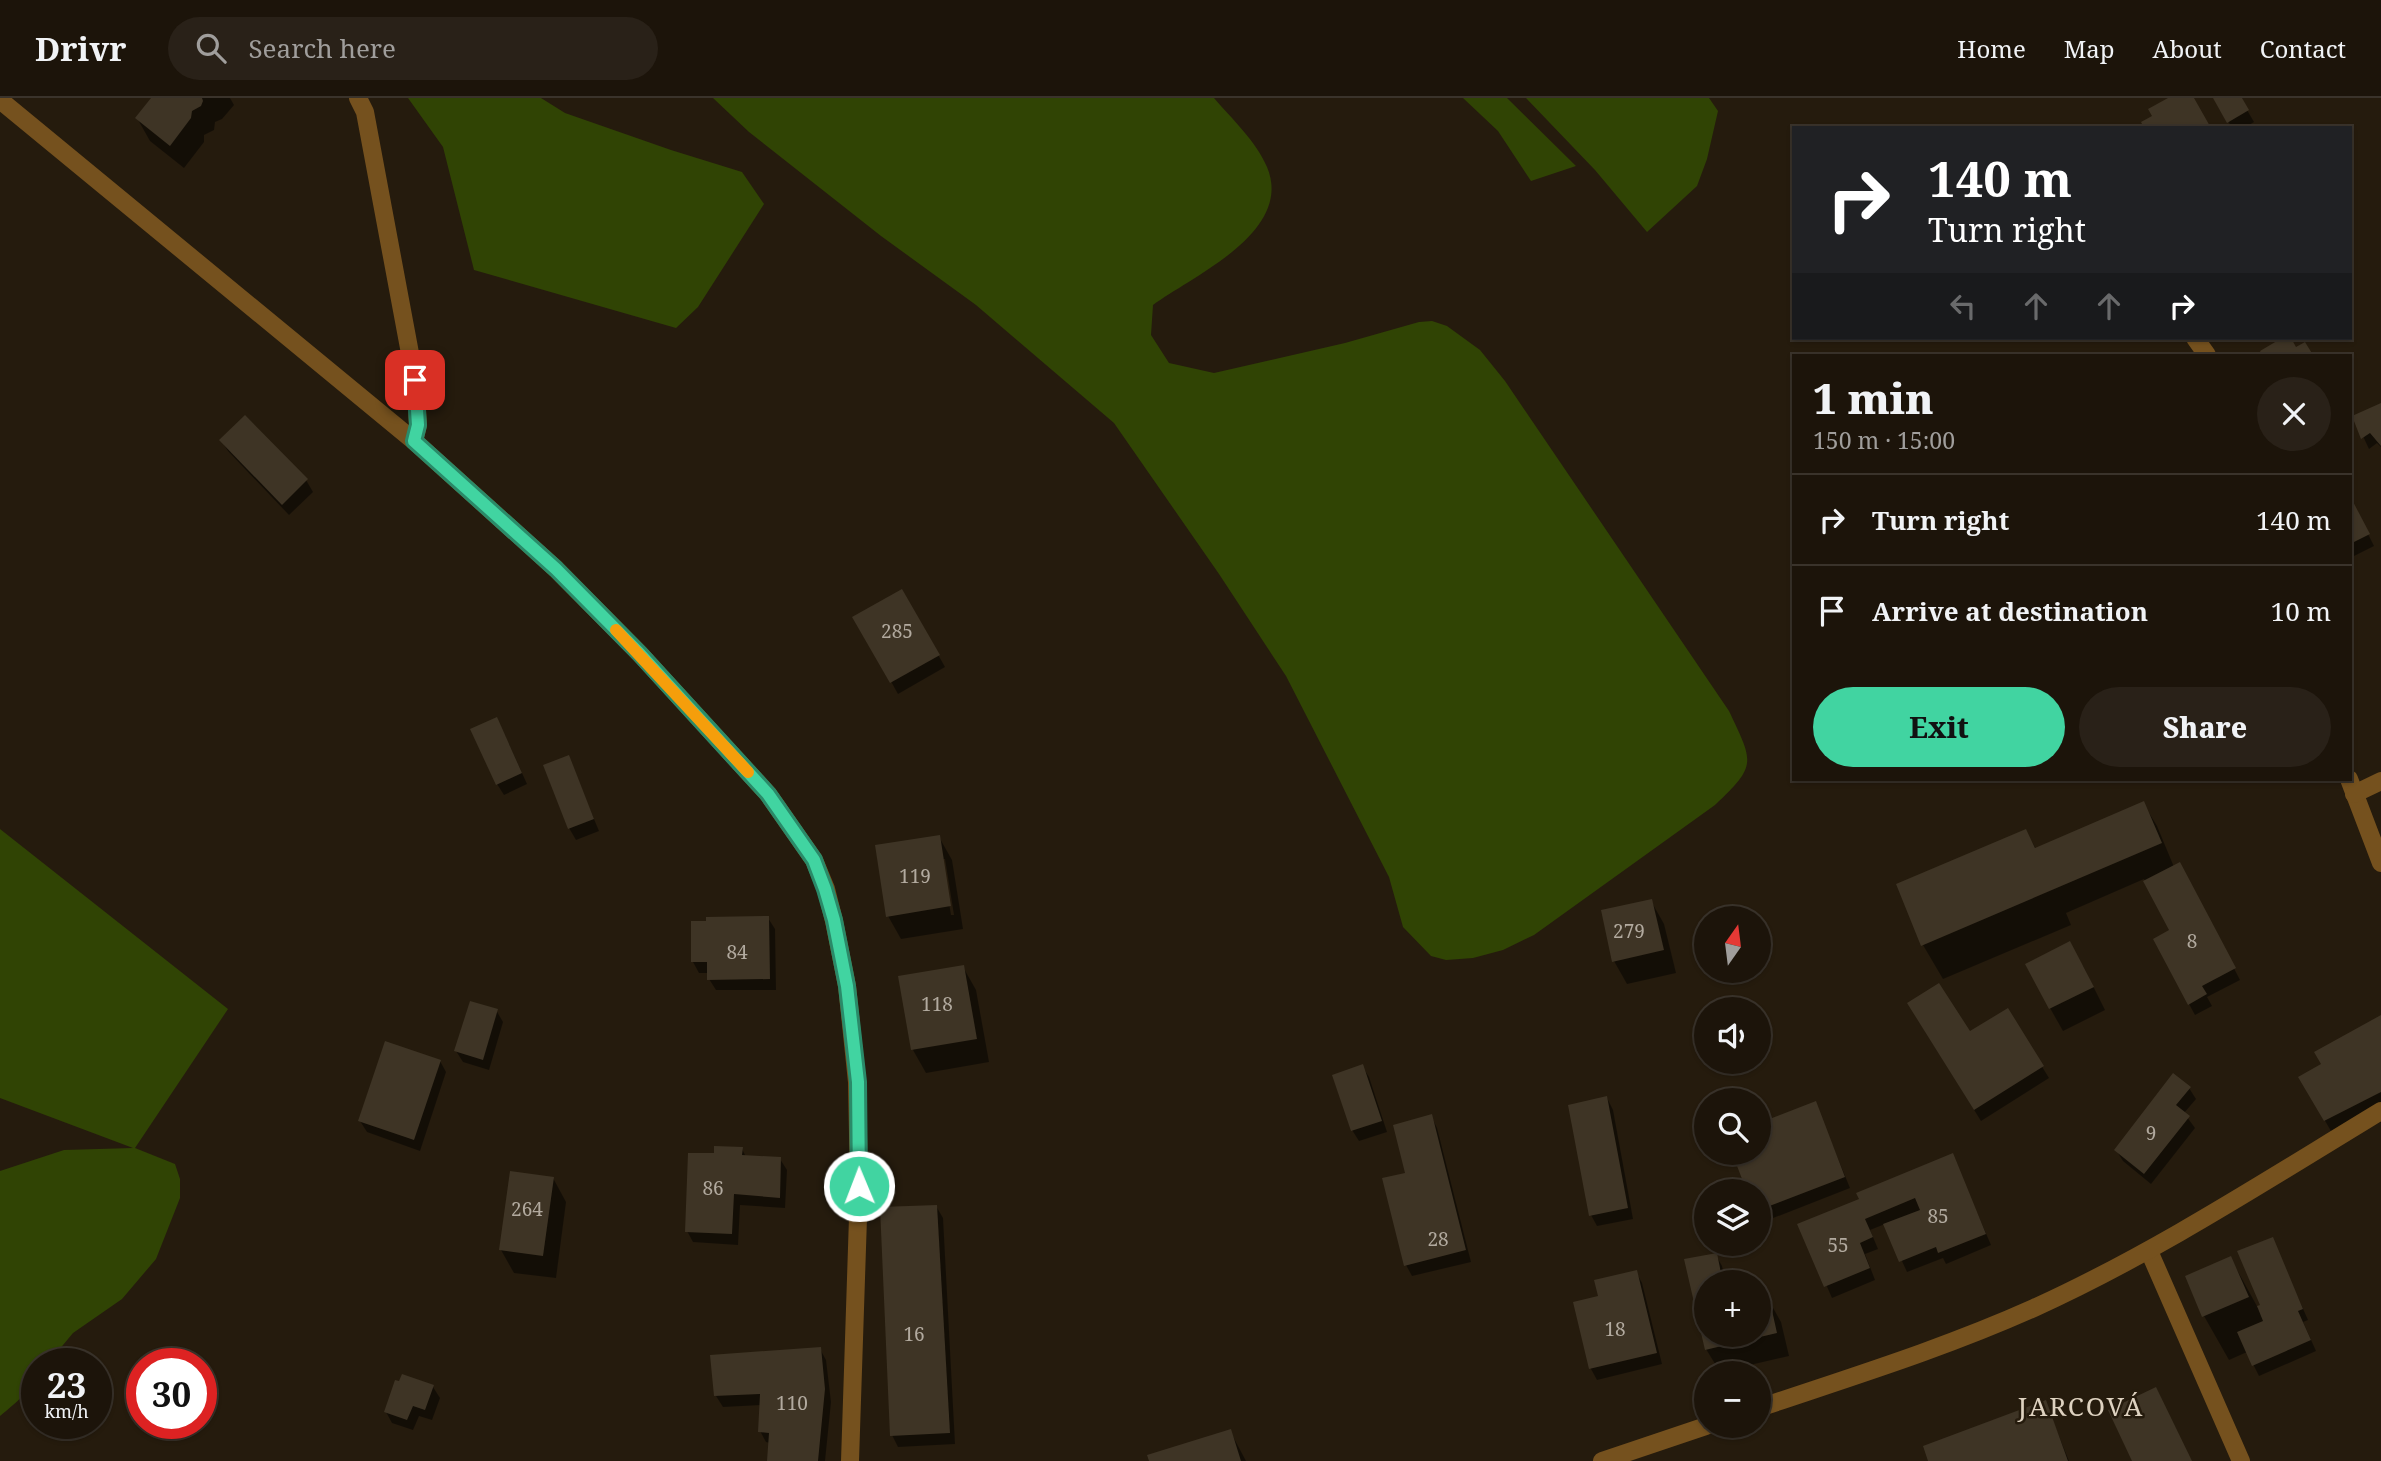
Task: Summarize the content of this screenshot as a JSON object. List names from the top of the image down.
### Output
{
  "districts": ["JARCOVÁ"],
  "house_numbers": [
    "285",
    "119",
    "279",
    "8",
    "84",
    "118",
    "9",
    "86",
    "264",
    "85",
    "28",
    "55",
    "18",
    "16",
    "110"
  ],
  "north": "top",
  "page": {
    "header": "Drivr",
    "search": "Search here",
    "nav": [
      "Home",
      "Map",
      "About",
      "Contact"
    ],
    "turn": ["140 m", "Turn right"],
    "heading": ["1 min", "150 m · 15:00"],
    "list": [
      {
        "name": "Turn right",
        "value": "140 m"
      },
      {
        "name": "Arrive at destination",
        "value": "10 m"
      }
    ],
    "buttons": ["Exit", "Share"],
    "map_buttons": ["+", "−"],
    "speed": "23 km/h",
    "limit": "30"
  }
}
